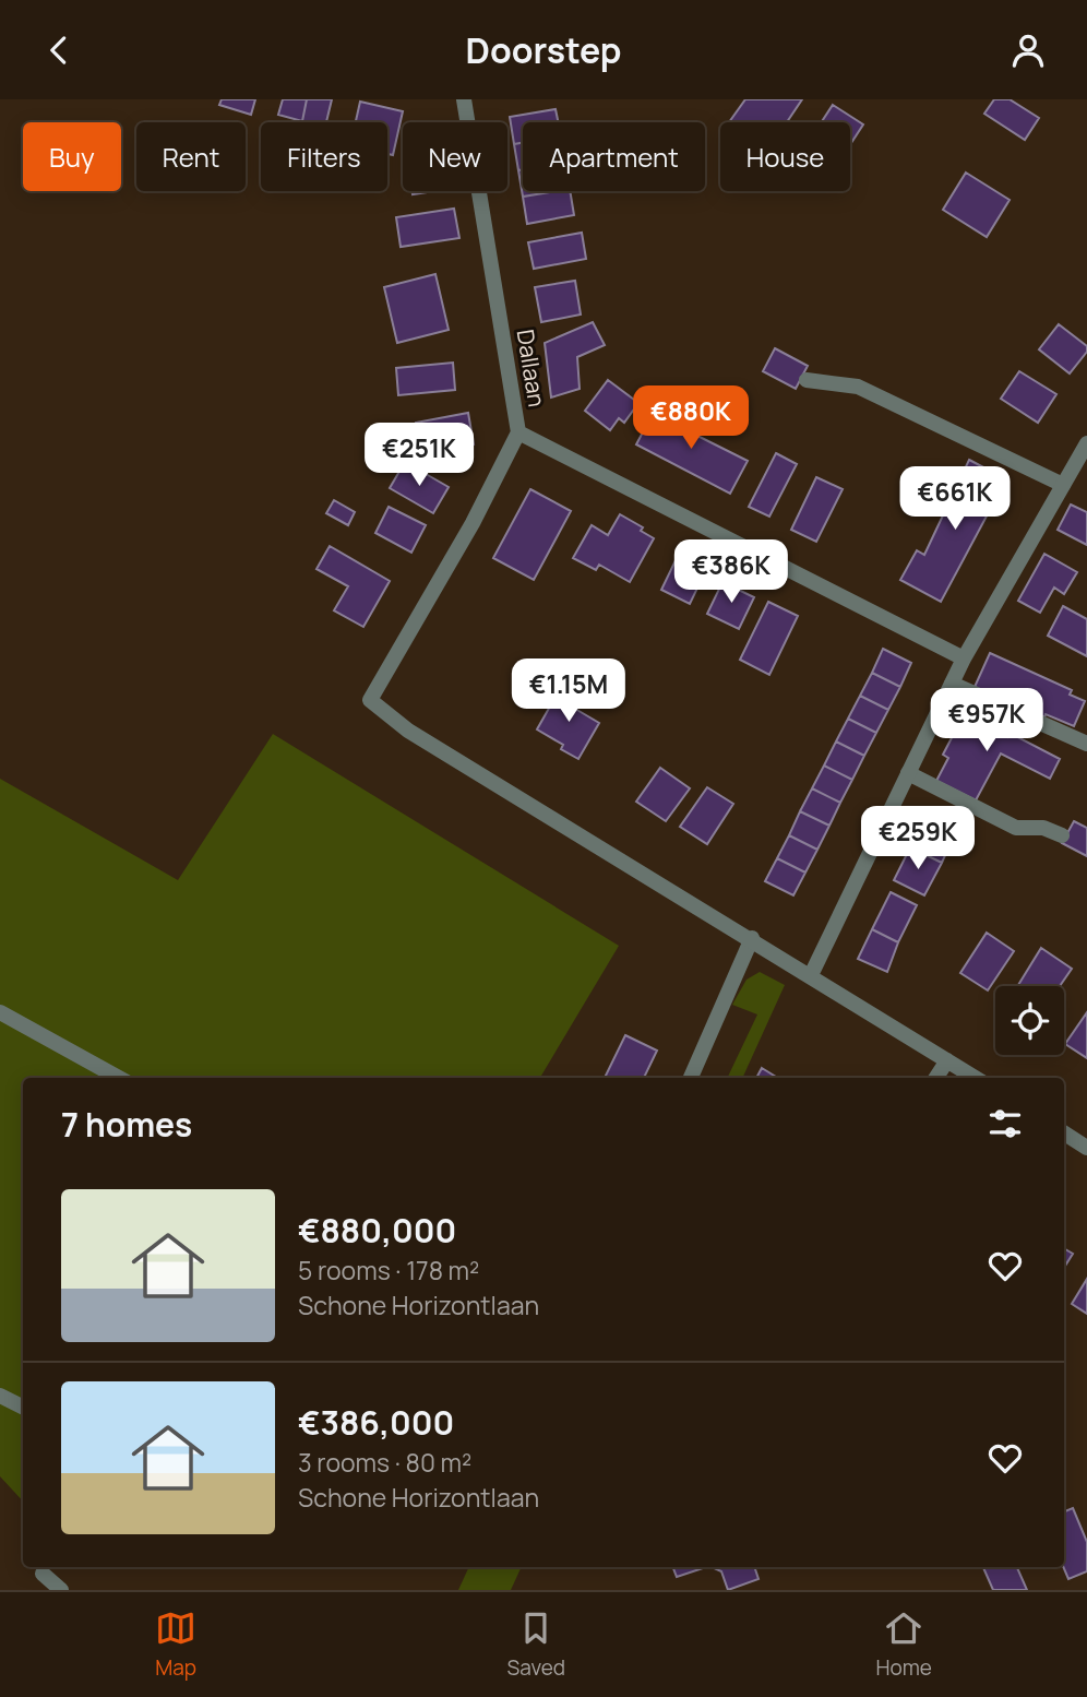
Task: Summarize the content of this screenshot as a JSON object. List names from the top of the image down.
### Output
{
  "streets": {
    "street": ["Dallaan"]
  },
  "page": {
    "header": "Doorstep",
    "chip": [
      "Buy",
      "Rent",
      "Filters",
      "New",
      "Apartment",
      "House"
    ],
    "price": [
      "€880K",
      "€251K",
      "€661K",
      "€386K",
      "€1.15M",
      "€957K",
      "€259K"
    ],
    "heading": "7 homes",
    "list": [
      {
        "name": "€880,000",
        "note": "5 rooms · 178 m² · Schone Horizontlaan"
      },
      {
        "name": "€386,000",
        "note": "3 rooms · 80 m² · Schone Horizontlaan"
      }
    ],
    "tabs": ["Map", "Saved", "Home"]
  }
}
